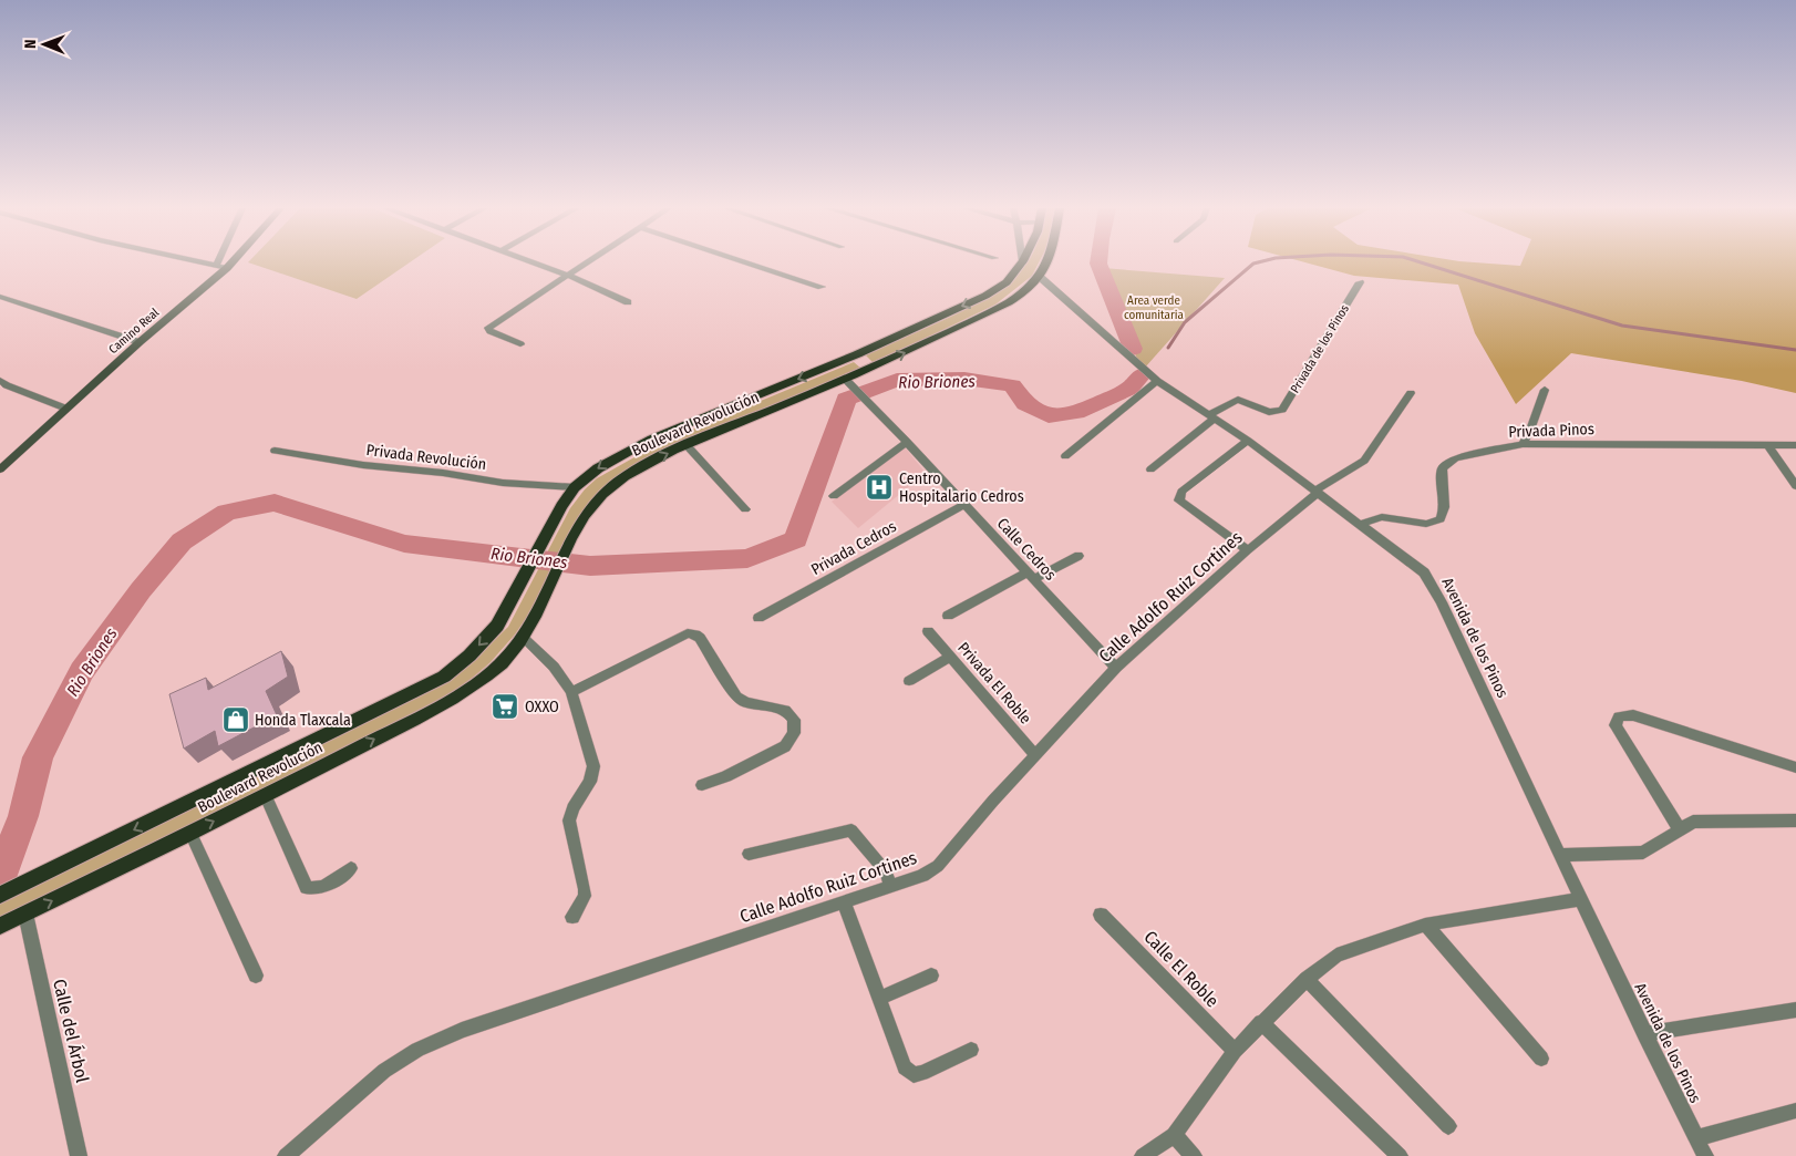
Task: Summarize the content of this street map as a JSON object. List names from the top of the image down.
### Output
{
  "streets": {
    "main road": ["Camino Real", "Boulevard Revolución"],
    "street": [
      "Privada de los Pinos",
      "Privada Pinos",
      "Privada Revolución",
      "Privada Cedros",
      "Calle Cedros",
      "Calle Adolfo Ruiz Cortines",
      "Avenida de los Pinos",
      "Privada El Roble",
      "Calle El Roble",
      "Calle del Árbol"
    ]
  },
  "crossings": [
    ["Privada de los Pinos", "Avenida de los Pinos"],
    ["Boulevard Revolución", "Privada Revolución"],
    ["Boulevard Revolución", "Calle Cedros"],
    ["Boulevard Revolución", "Avenida de los Pinos"],
    ["Boulevard Revolución", "Calle del Árbol"],
    ["Privada Pinos", "Avenida de los Pinos"],
    ["Privada Cedros", "Calle Cedros"],
    ["Calle Cedros", "Calle Adolfo Ruiz Cortines"],
    ["Calle Adolfo Ruiz Cortines", "Avenida de los Pinos"],
    ["Calle Adolfo Ruiz Cortines", "Privada El Roble"]
  ],
  "water": ["Rio Briones"],
  "parks": ["Area verde comunitaria"],
  "places": {
    "hospital": ["Centro Hospitalario Cedros"],
    "supermarket": ["OXXO"],
    "shop": ["Honda Tlaxcala"]
  },
  "north": "left"
}
